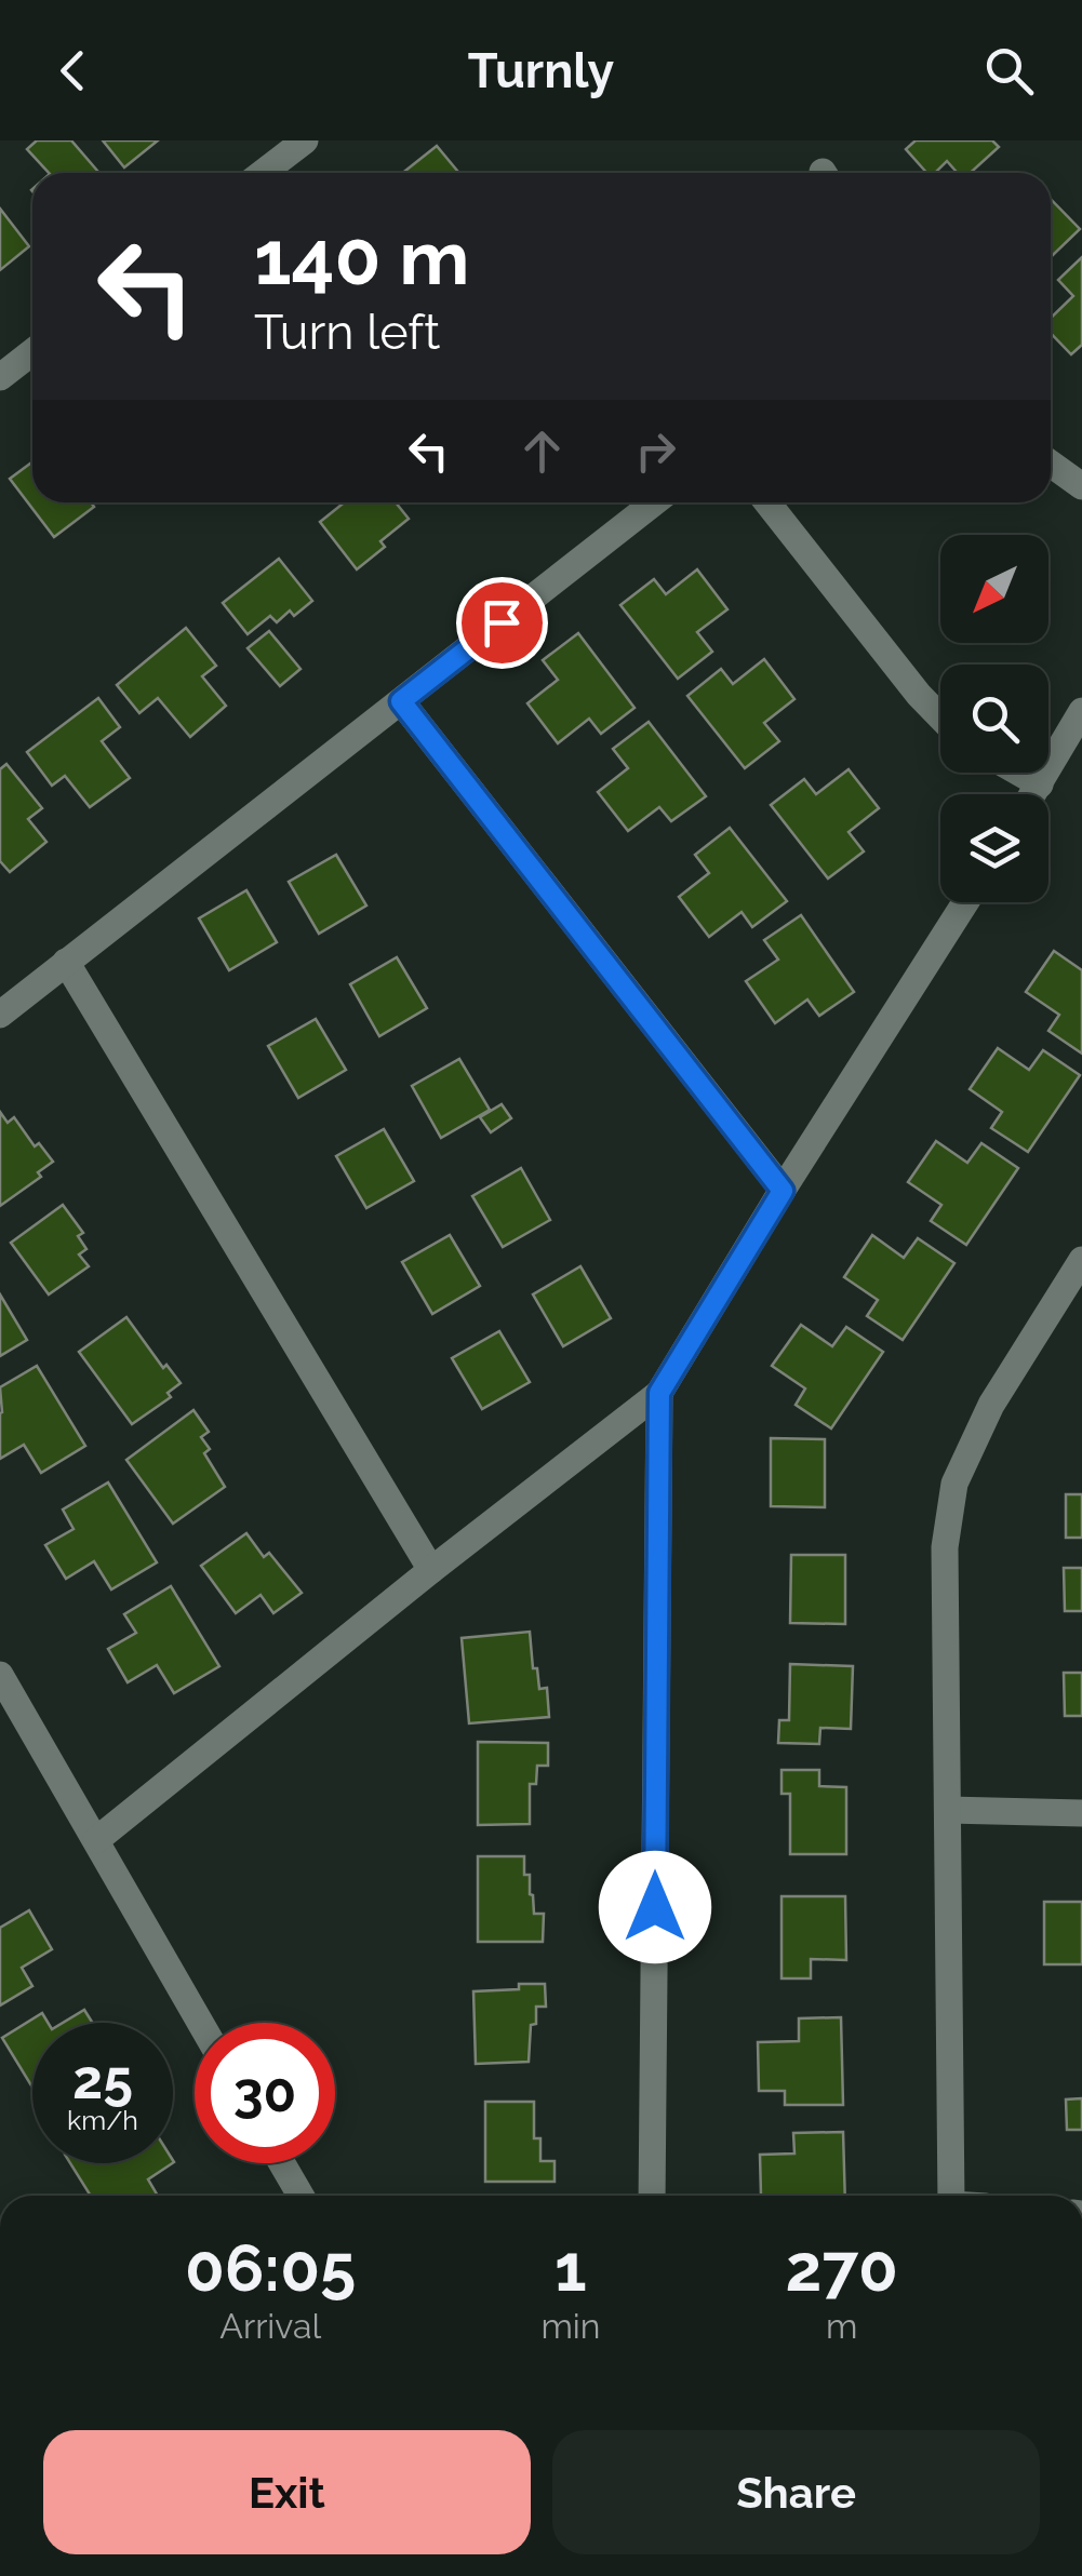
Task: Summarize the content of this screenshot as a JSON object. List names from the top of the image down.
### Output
{
  "north": "bottom left",
  "page": {
    "header": "Turnly",
    "turn": ["140 m", "Turn left"],
    "speed": "25 km/h",
    "limit": "30",
    "eta": [
      "06:05",
      "Arrival",
      "1",
      "min",
      "270",
      "m"
    ],
    "buttons": ["Exit", "Share"]
  }
}
